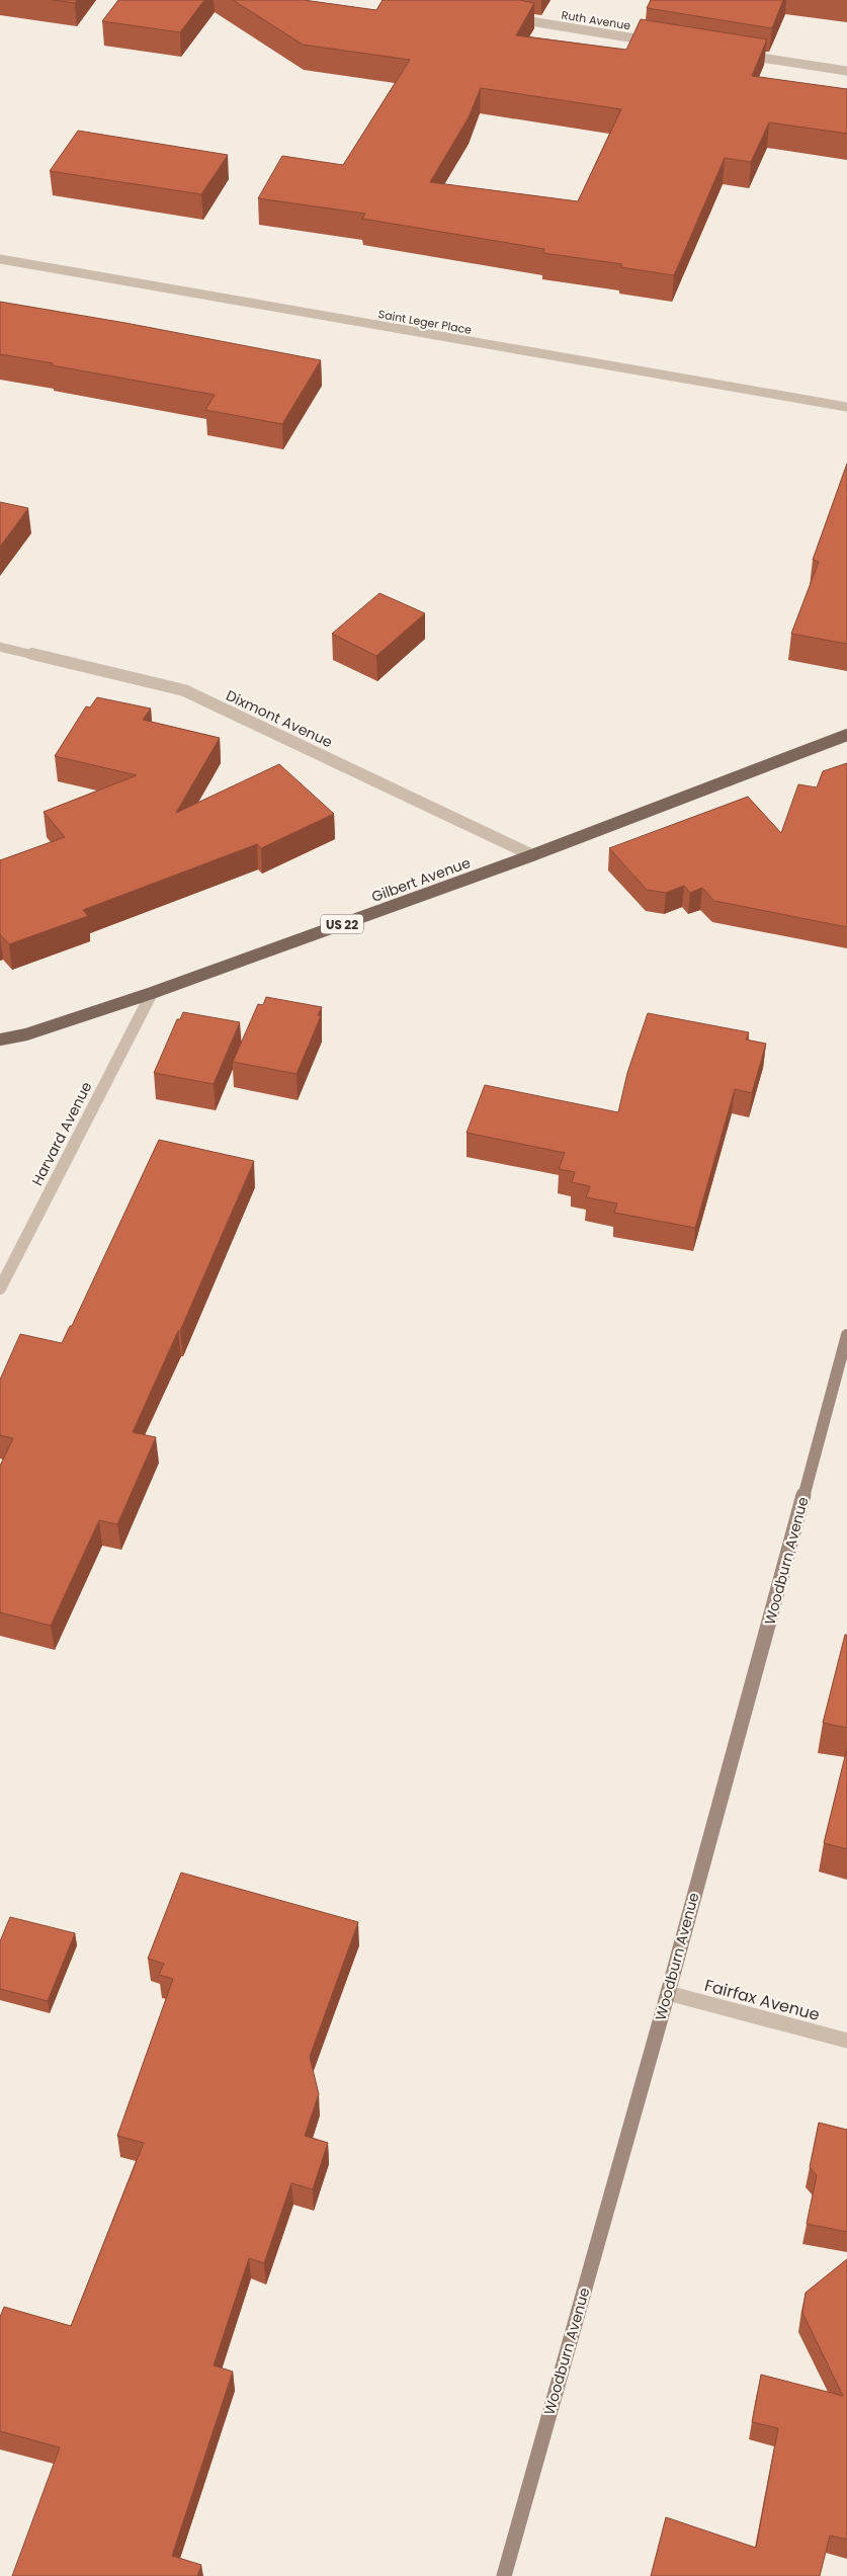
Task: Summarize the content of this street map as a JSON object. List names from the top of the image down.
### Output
{
  "streets": {
    "main road": ["Gilbert Avenue", "US 22"],
    "street": [
      "Ruth Avenue",
      "Saint Leger Place",
      "Dixmont Avenue",
      "Harvard Avenue",
      "Woodburn Avenue",
      "Fairfax Avenue"
    ]
  },
  "crossings": [
    ["Dixmont Avenue", "Gilbert Avenue"],
    ["Gilbert Avenue", "Harvard Avenue"],
    ["Woodburn Avenue", "Fairfax Avenue"]
  ]
}
